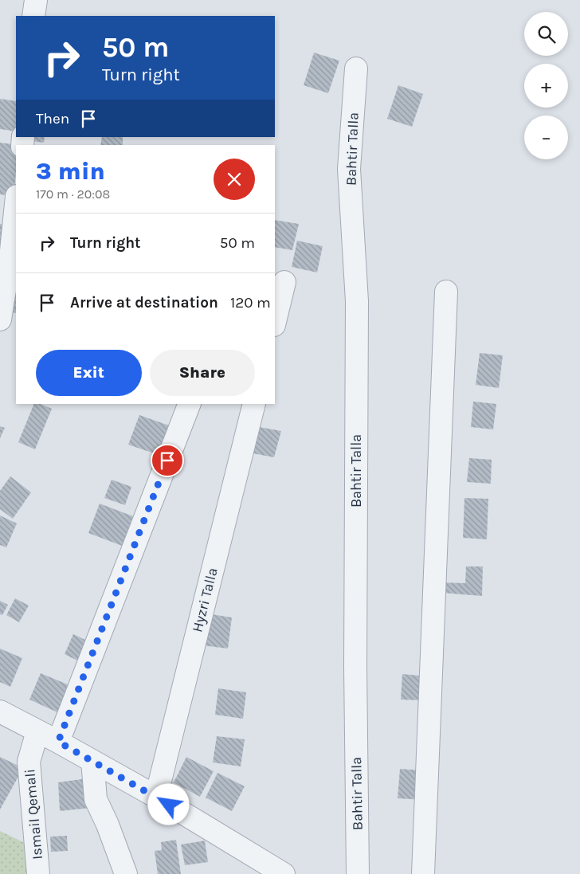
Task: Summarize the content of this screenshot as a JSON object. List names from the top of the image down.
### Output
{
  "streets": {
    "street": ["Bahtir Talla", "Hyzri Talla", "Ismail Qemali"]
  },
  "page": {
    "map_buttons": ["+", "−"],
    "turn": ["50 m", "Turn right"],
    "then": "Then",
    "heading": ["3 min", "170 m · 20:08"],
    "list": [
      {
        "name": "Turn right",
        "value": "50 m"
      },
      {
        "name": "Arrive at destination",
        "value": "120 m"
      }
    ],
    "buttons": ["Exit", "Share"]
  }
}
